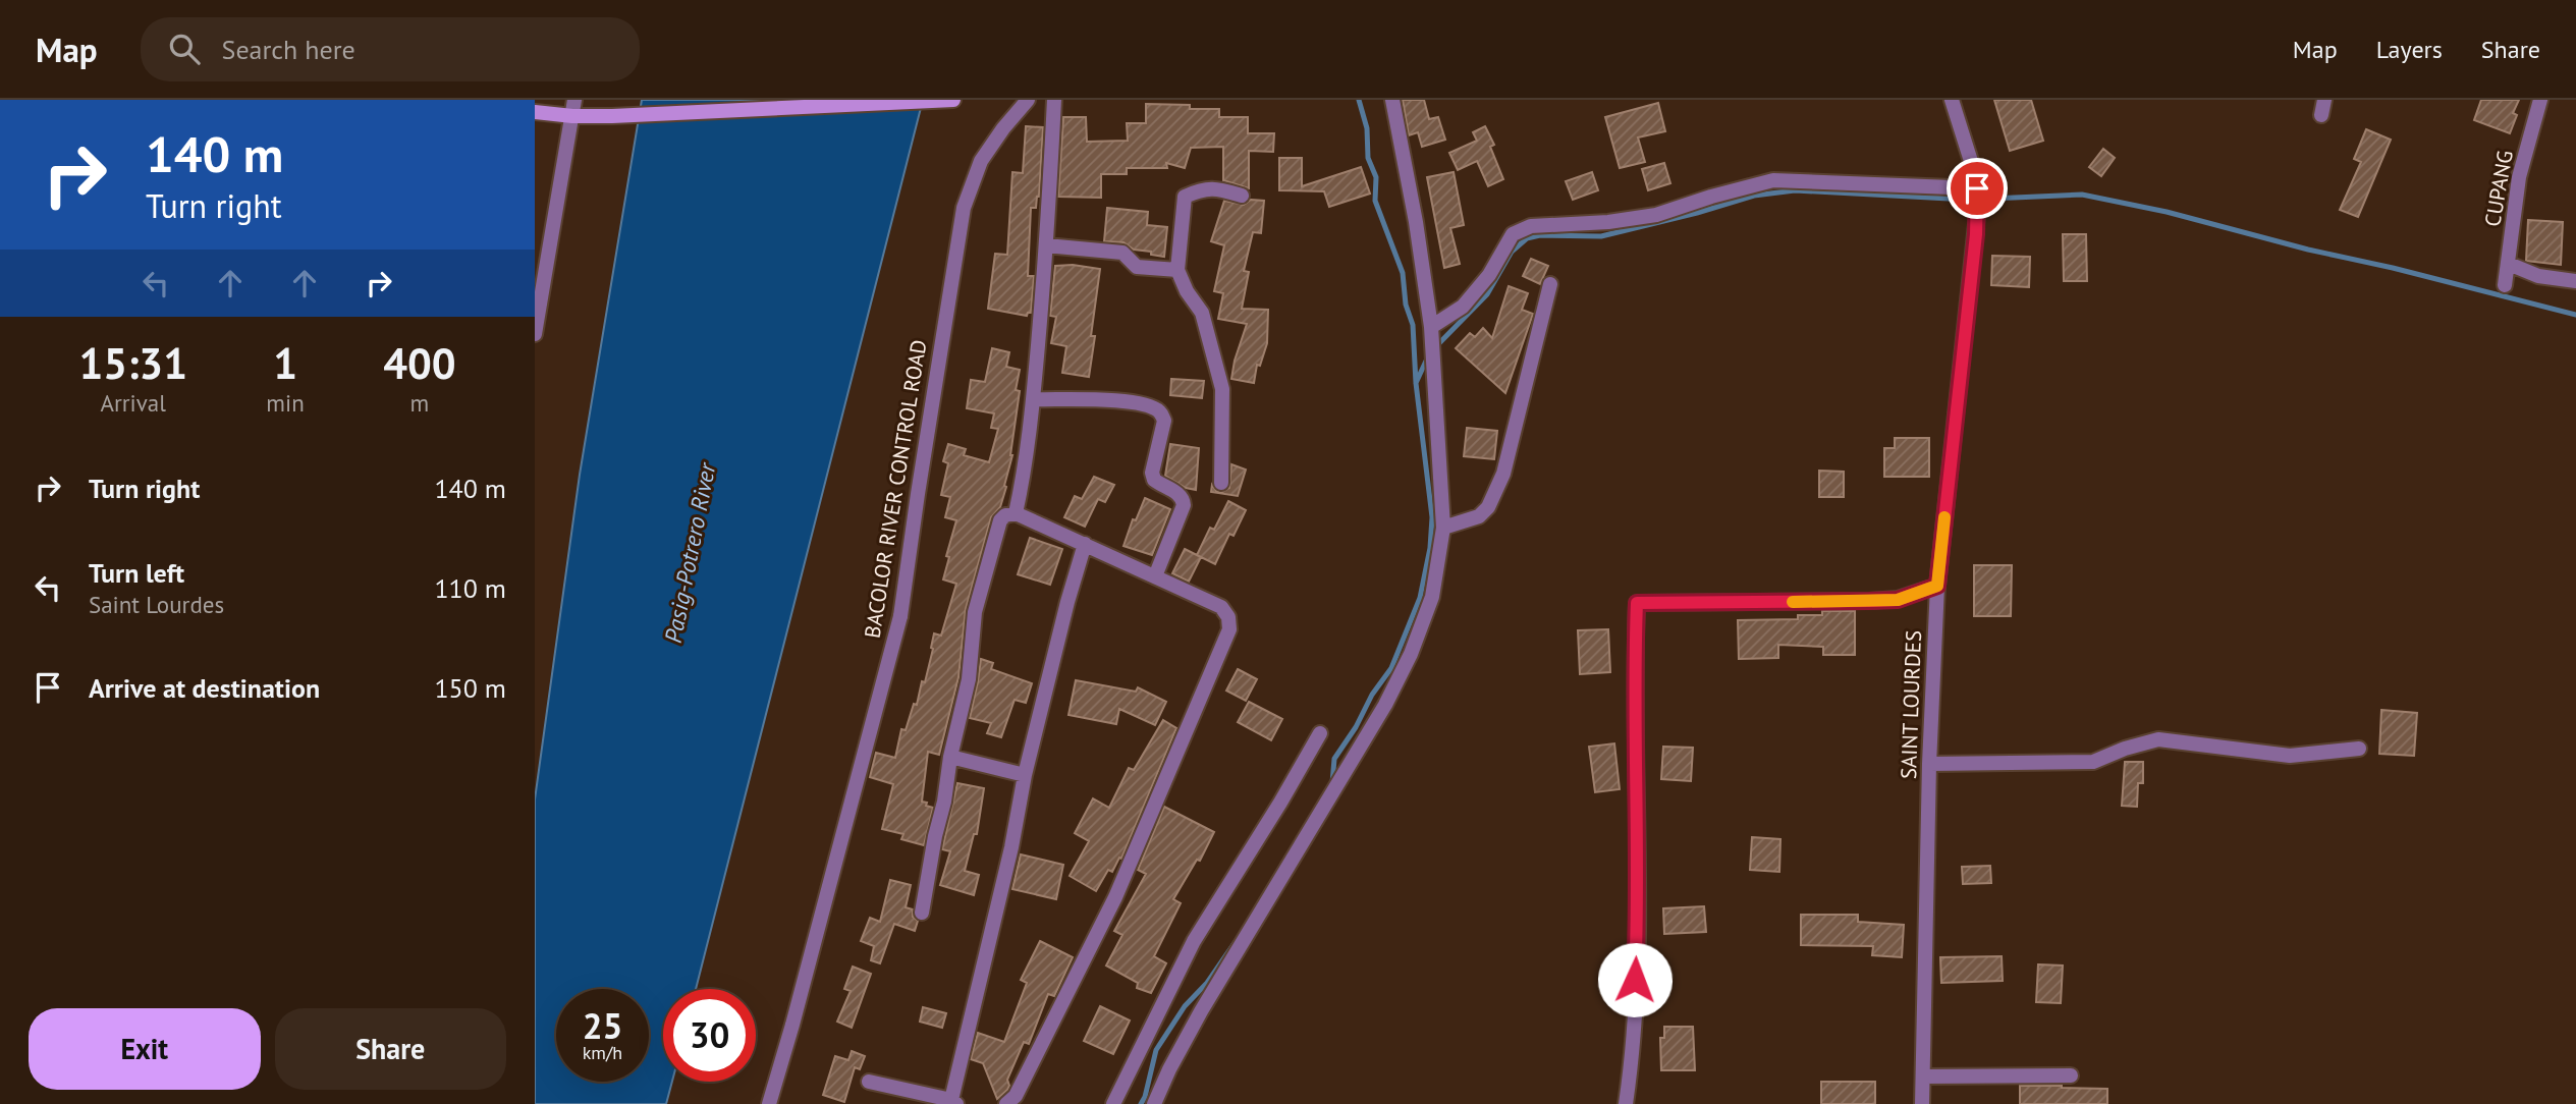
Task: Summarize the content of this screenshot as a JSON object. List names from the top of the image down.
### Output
{
  "streets": {
    "street": ["CUPANG", "BACOLOR RIVER CONTROL ROAD", "SAINT LOURDES"]
  },
  "water": ["Pasig-Potrero River"],
  "page": {
    "header": "Map",
    "search": "Search here",
    "nav": ["Map", "Layers", "Share"],
    "turn": ["140 m", "Turn right"],
    "eta": [
      "15:31",
      "Arrival",
      "1",
      "min",
      "400",
      "m"
    ],
    "list": [
      {
        "name": "Turn right",
        "value": "140 m"
      },
      {
        "name": "Turn left",
        "note": "Saint Lourdes",
        "value": "110 m"
      },
      {
        "name": "Arrive at destination",
        "value": "150 m"
      }
    ],
    "speed": "25 km/h",
    "limit": "30",
    "buttons": ["Exit", "Share"]
  }
}
